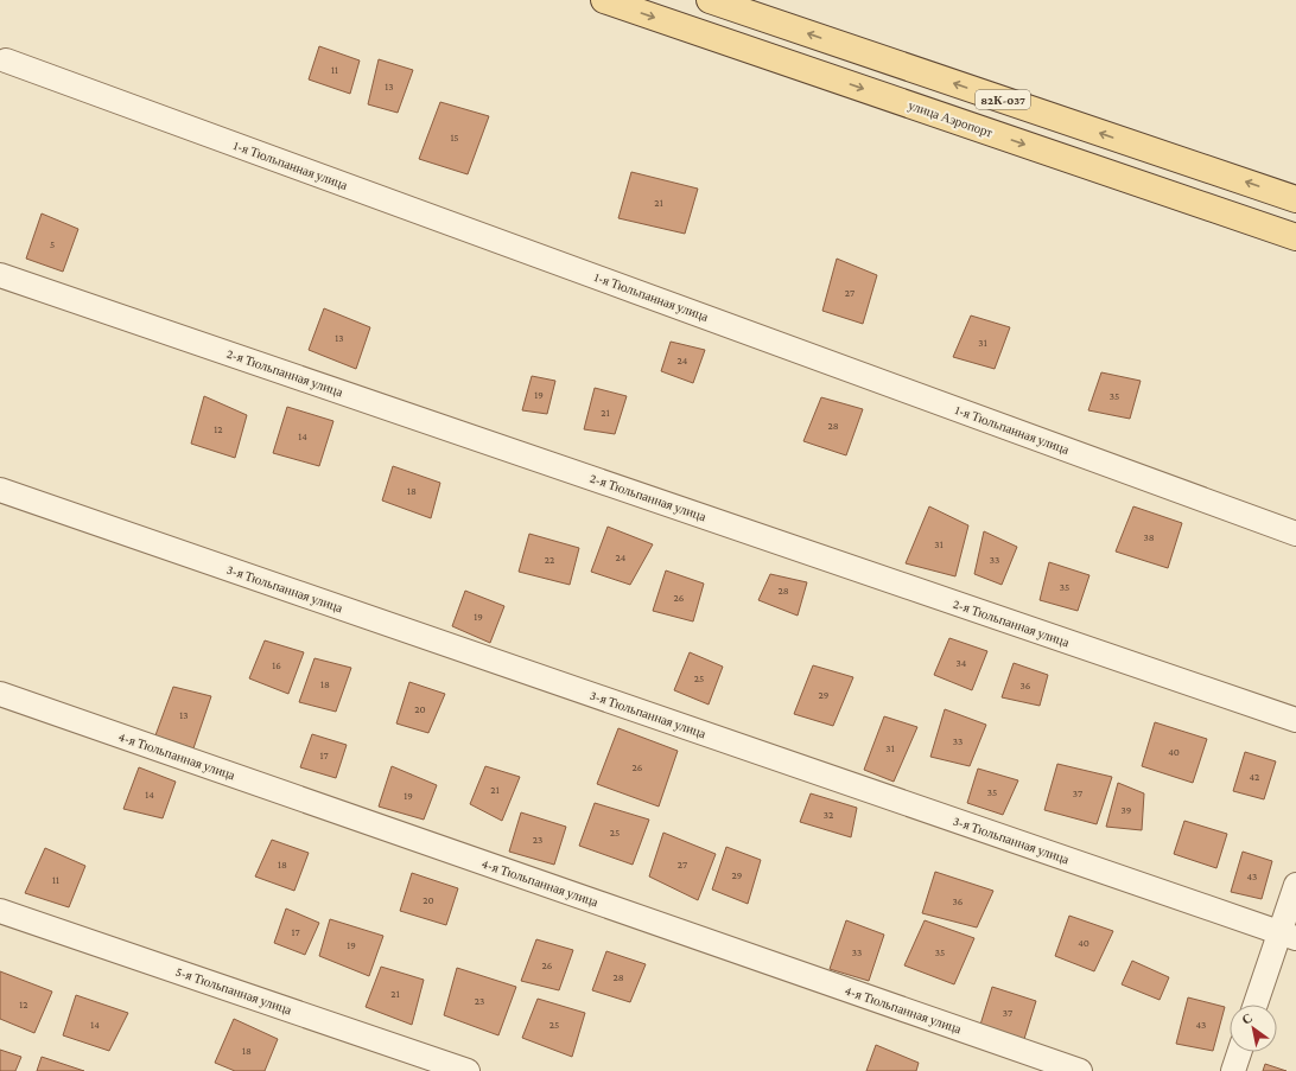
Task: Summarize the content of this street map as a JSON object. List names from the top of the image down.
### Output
{
  "streets": {
    "main road": ["82К-037", "улица Аэропорт"],
    "street": [
      "1-я Тюльпанная улица",
      "2-я Тюльпанная улица",
      "3-я Тюльпанная улица",
      "4-я Тюльпанная улица",
      "5-я Тюльпанная улица"
    ]
  },
  "house_numbers": [
    "11",
    "13",
    "15",
    "21",
    "5",
    "27",
    "13",
    "31",
    "24",
    "19",
    "35",
    "21",
    "28",
    "12",
    "14",
    "18",
    "38",
    "31",
    "24",
    "22",
    "33",
    "35",
    "28",
    "26",
    "19",
    "34",
    "16",
    "25",
    "18",
    "36",
    "29",
    "20",
    "13",
    "33",
    "31",
    "40",
    "17",
    "26",
    "42",
    "21",
    "35",
    "37",
    "14",
    "19",
    "39",
    "32",
    "25",
    "23",
    "18",
    "27",
    "29",
    "43",
    "11",
    "20",
    "36",
    "17",
    "40",
    "19",
    "33",
    "35",
    "26",
    "28",
    "21",
    "23",
    "12",
    "37",
    "14",
    "25",
    "43",
    "18"
  ],
  "north": "top left"
}
